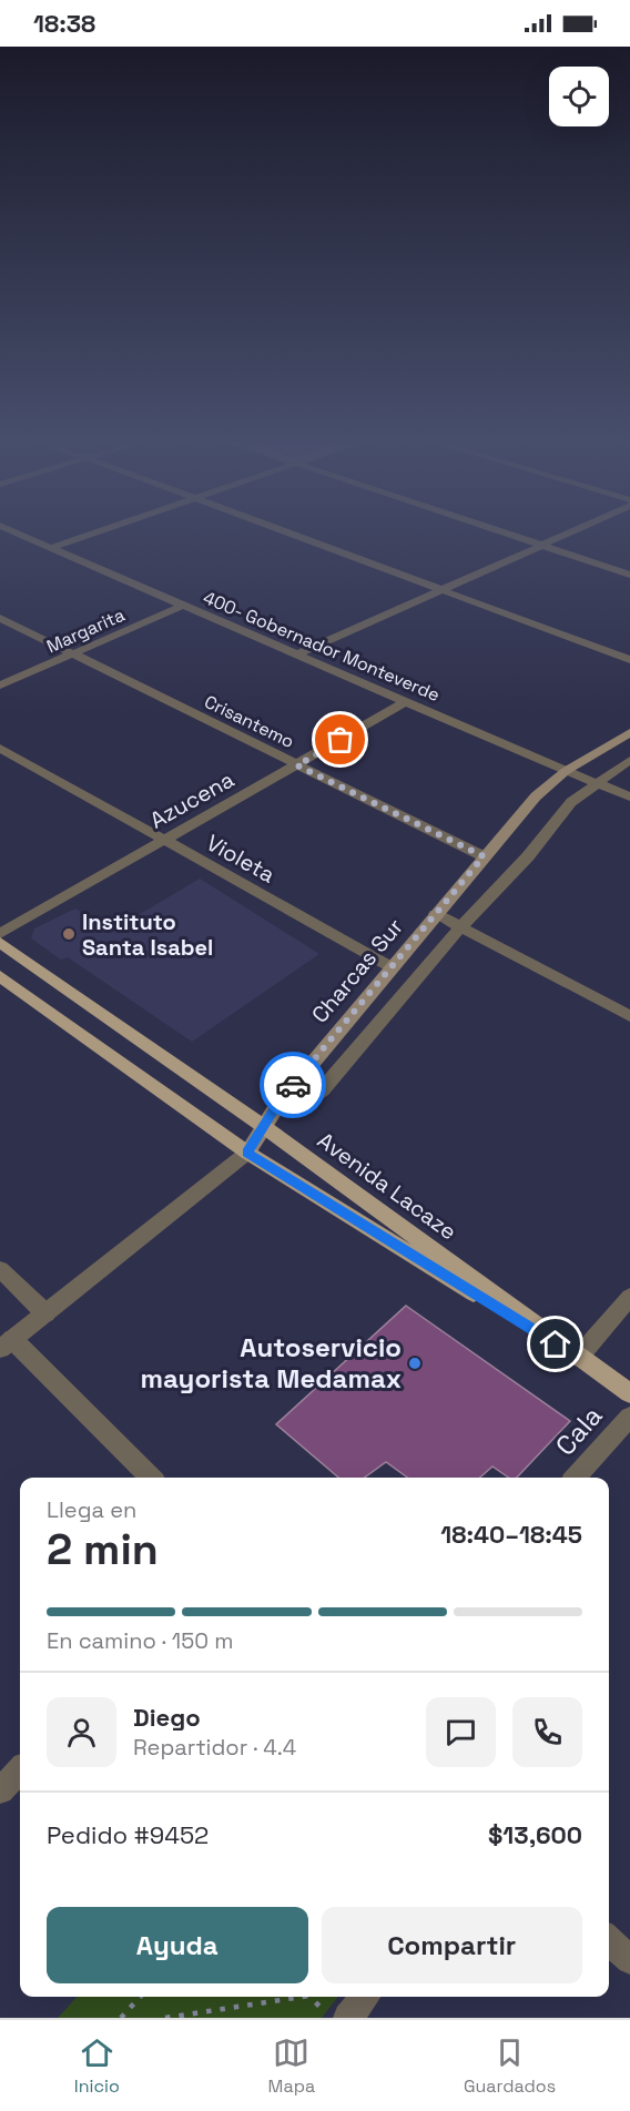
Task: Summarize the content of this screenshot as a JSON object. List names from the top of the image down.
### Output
{
  "streets": {
    "main road": ["Charcas Sur", "Avenida Lacaze"],
    "street": [
      "Margarita",
      "400- Gobernador Monteverde",
      "Crisantemo",
      "Azucena",
      "Violeta",
      "Cala"
    ]
  },
  "crossings": [
    ["Margarita", "400- Gobernador Monteverde"],
    ["Margarita", "Crisantemo"],
    ["400- Gobernador Monteverde", "Azucena"],
    ["400- Gobernador Monteverde", "Charcas Sur"],
    ["Crisantemo", "Azucena"],
    ["Crisantemo", "Charcas Sur"],
    ["Azucena", "Violeta"],
    ["Violeta", "Charcas Sur"],
    ["Charcas Sur", "Avenida Lacaze"]
  ],
  "places": ["Instituto Santa Isabel", "Autoservicio mayorista Medamax"],
  "page": {
    "status": "18:38",
    "heading": ["2 min", "Llega en", "18:40–18:45"],
    "panel": [
      "Diego",
      "Repartidor · 4.4",
      "Pedido #9452",
      "$13,600"
    ],
    "bar": "En camino · 150 m",
    "buttons": ["Ayuda", "Compartir"],
    "tabs": ["Inicio", "Mapa", "Guardados"]
  }
}
